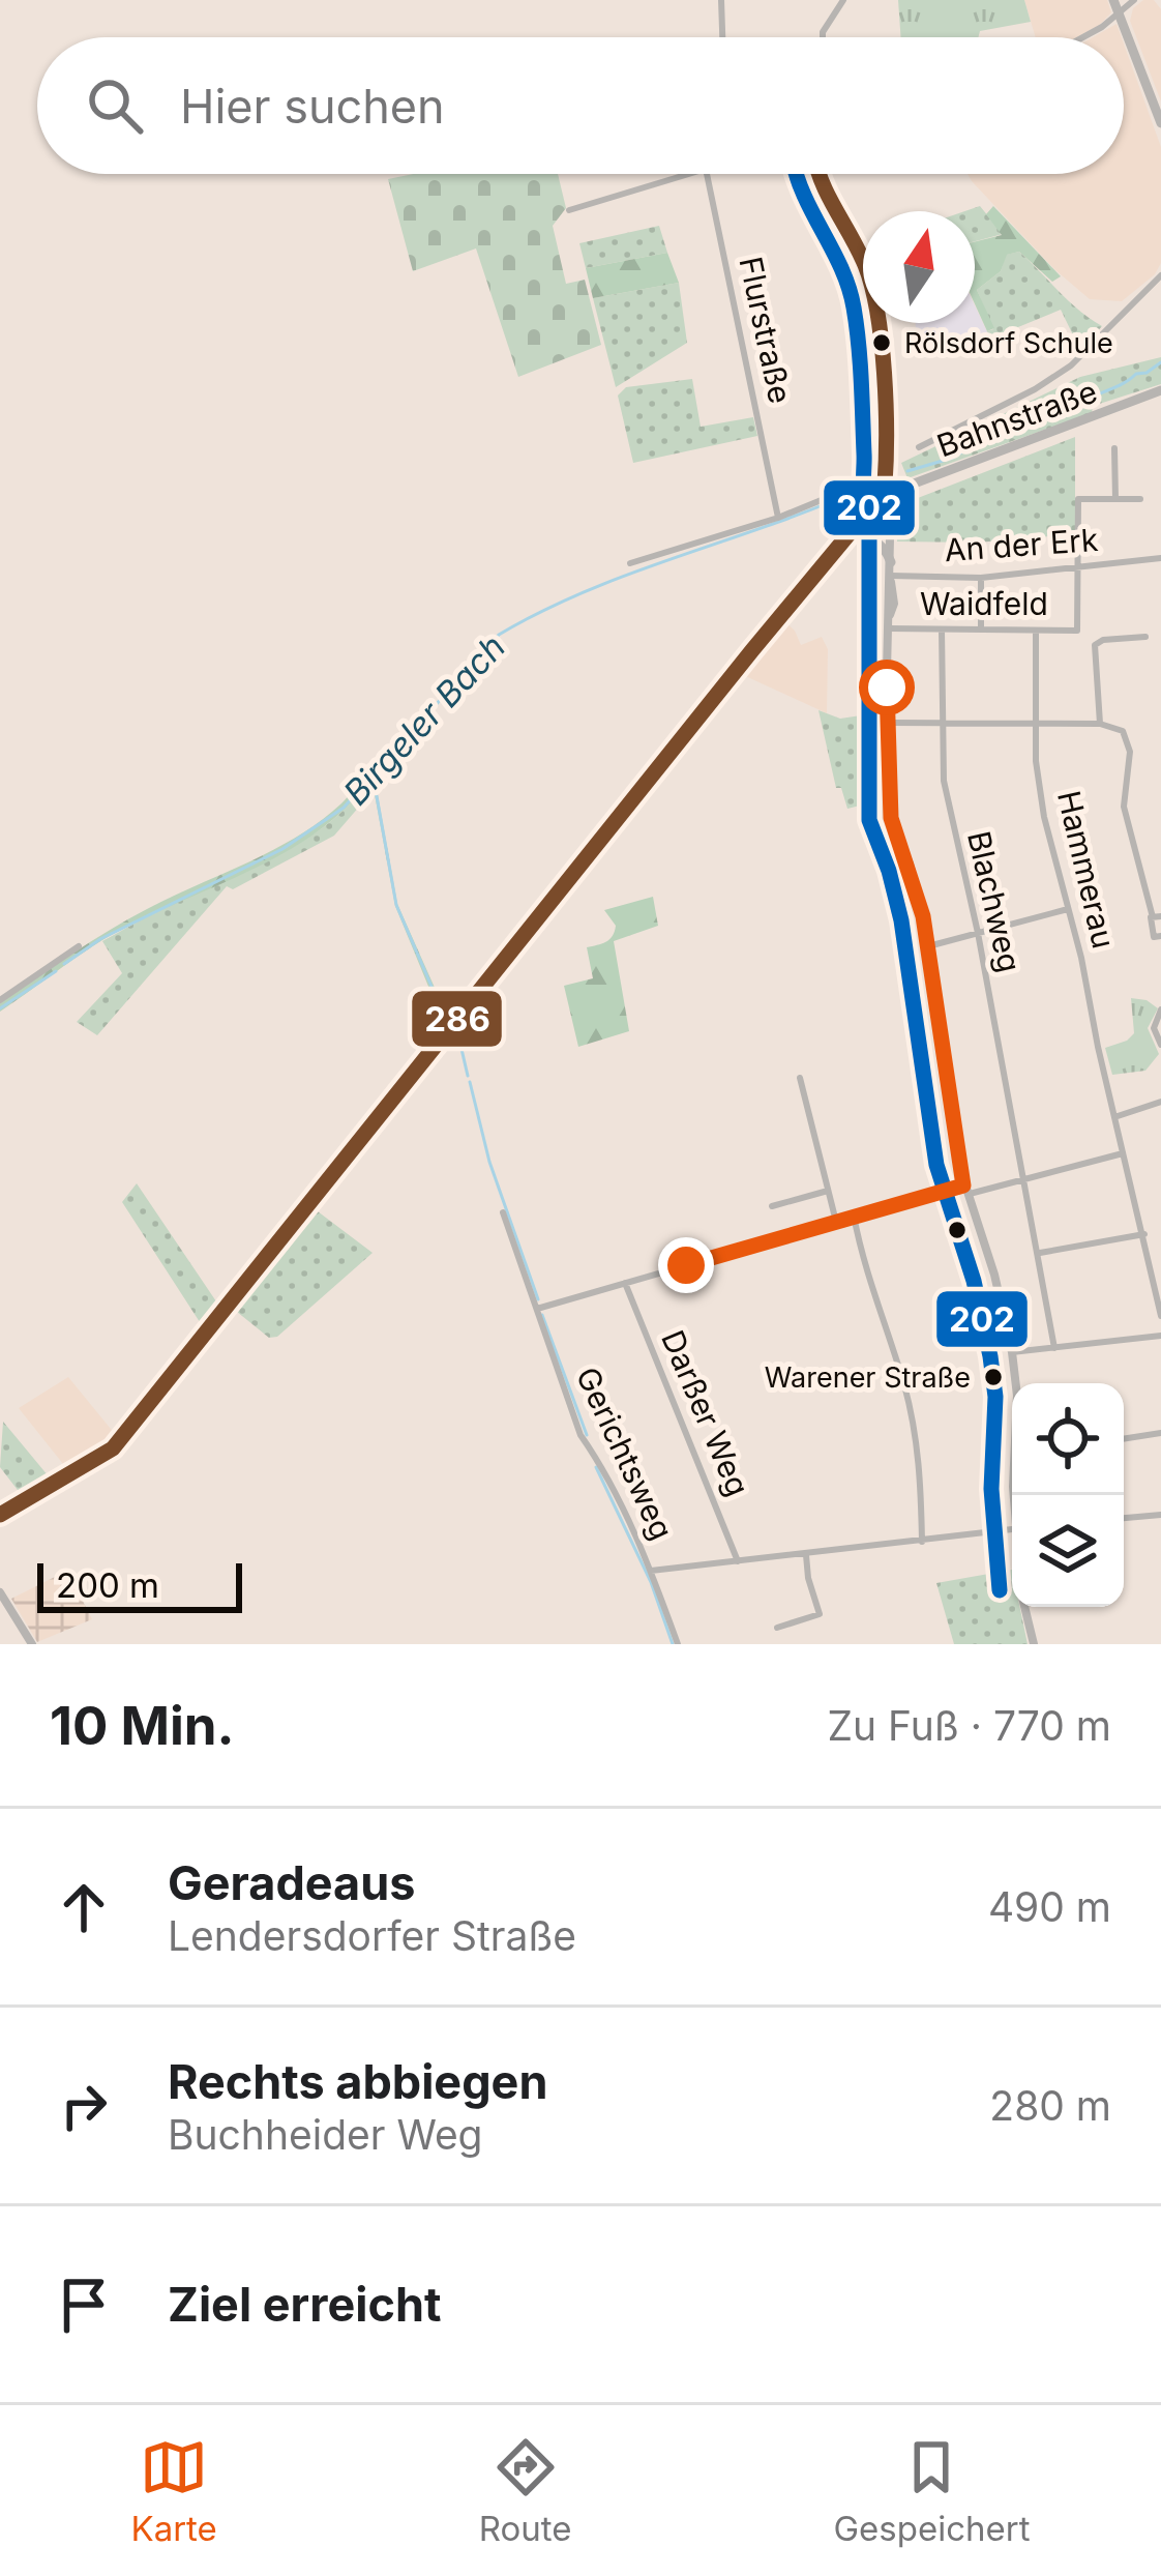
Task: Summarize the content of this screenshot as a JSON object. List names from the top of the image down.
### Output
{
  "streets": {
    "main road": ["Bahnstraße"],
    "street": [
      "Flurstraße",
      "An der Erk",
      "Waidfeld",
      "Hammerau",
      "Blachweg",
      "Darßer Weg",
      "Gerichtsweg"
    ]
  },
  "crossings": [
    ["An der Erk", "Waidfeld"],
    ["Waidfeld", "Hammerau"],
    ["Waidfeld", "Blachweg"]
  ],
  "water": ["Birgeler Bach"],
  "places": ["Rölsdorf Schule", "Warener Straße"],
  "lines": ["transit line 286", "transit line 202"],
  "scale_bar": "200 m",
  "north": "top",
  "page": {
    "search": "Hier suchen",
    "scale": "200 m",
    "heading": ["10 Min.", "Zu Fuß · 770 m"],
    "list": [
      ["Geradeaus", "Lendersdorfer Straße", "490 m"],
      ["Rechts abbiegen", "Buchheider Weg", "280 m"],
      "Ziel erreicht"
    ],
    "nav": ["Karte", "Route", "Gespeichert"]
  }
}
